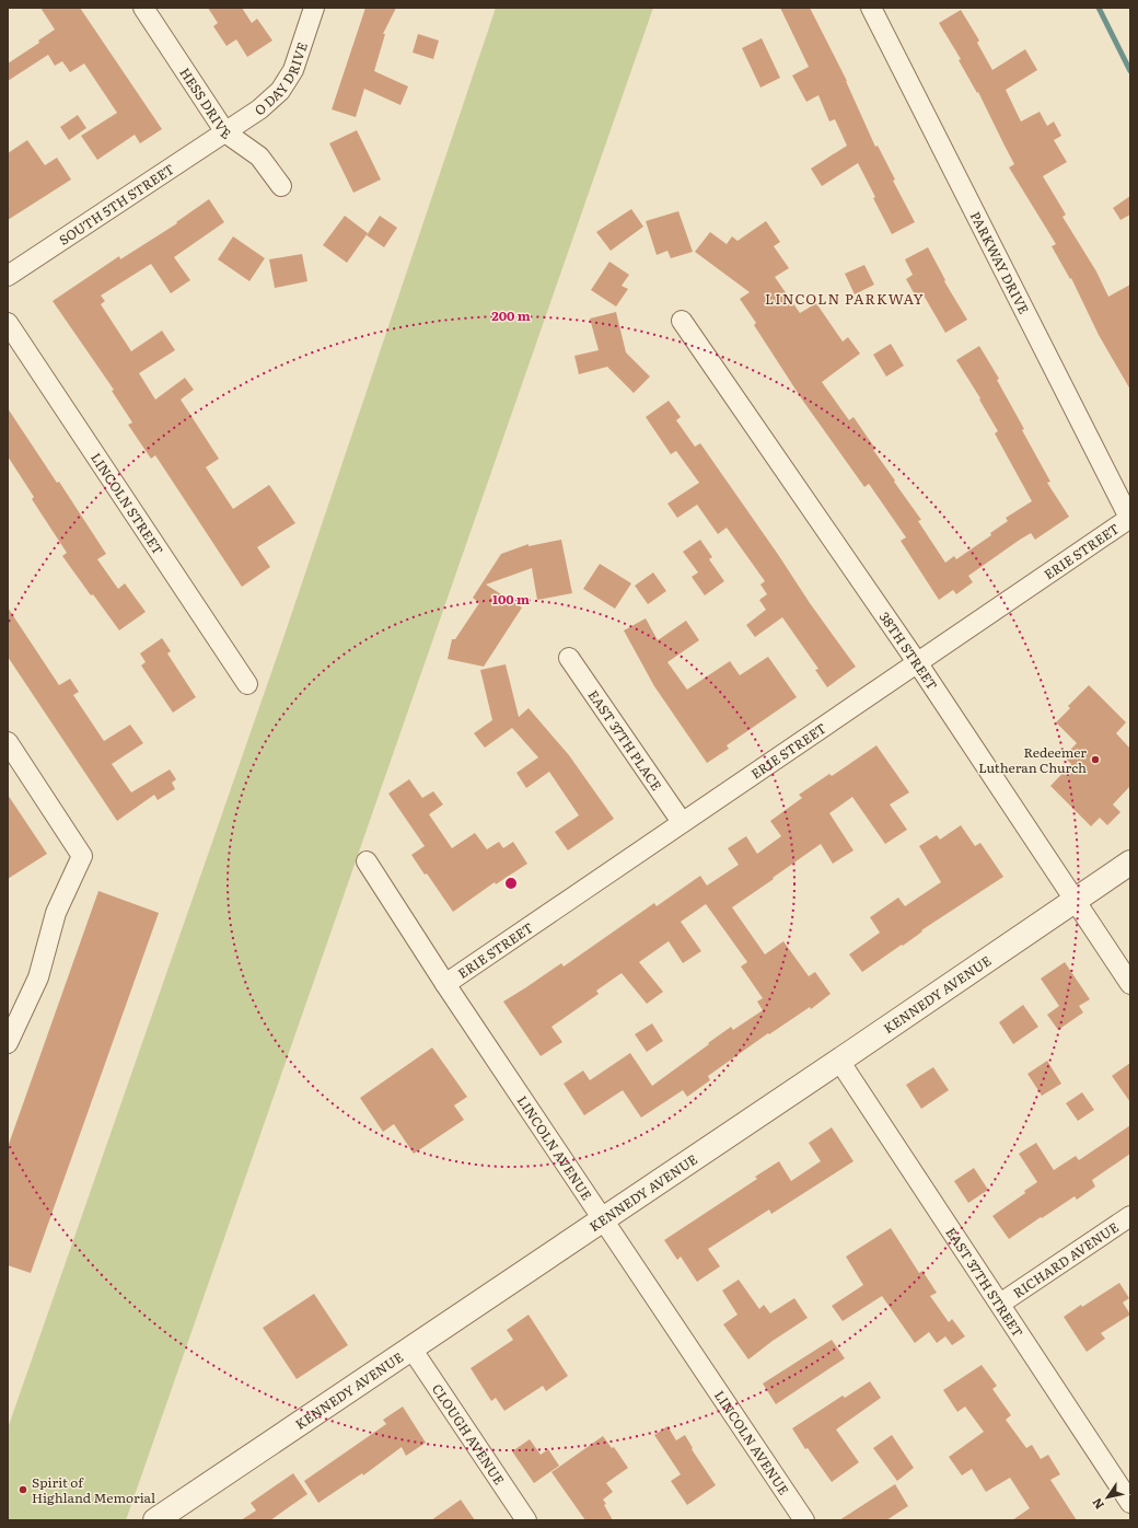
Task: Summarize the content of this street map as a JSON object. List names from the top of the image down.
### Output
{
  "streets": {
    "street": [
      "O DAY DRIVE",
      "HESS DRIVE",
      "SOUTH 5TH STREET",
      "PARKWAY DRIVE",
      "LINCOLN STREET",
      "ERIE STREET",
      "38TH STREET",
      "EAST 37TH PLACE",
      "KENNEDY AVENUE",
      "LINCOLN AVENUE",
      "RICHARD AVENUE",
      "EAST 37TH STREET",
      "CLOUGH AVENUE"
    ]
  },
  "crossings": [
    ["O DAY DRIVE", "HESS DRIVE"],
    ["O DAY DRIVE", "SOUTH 5TH STREET"],
    ["HESS DRIVE", "SOUTH 5TH STREET"],
    ["PARKWAY DRIVE", "ERIE STREET"],
    ["ERIE STREET", "38TH STREET"],
    ["ERIE STREET", "EAST 37TH PLACE"],
    ["ERIE STREET", "LINCOLN AVENUE"],
    ["38TH STREET", "KENNEDY AVENUE"],
    ["KENNEDY AVENUE", "LINCOLN AVENUE"],
    ["KENNEDY AVENUE", "EAST 37TH STREET"],
    ["KENNEDY AVENUE", "CLOUGH AVENUE"],
    ["RICHARD AVENUE", "EAST 37TH STREET"]
  ],
  "districts": ["LINCOLN PARKWAY"],
  "places": ["Redeemer Lutheran Church", "Spirit of Highland Memorial"],
  "north": "bottom left",
  "rings": ["200 m", "100 m"]
}
